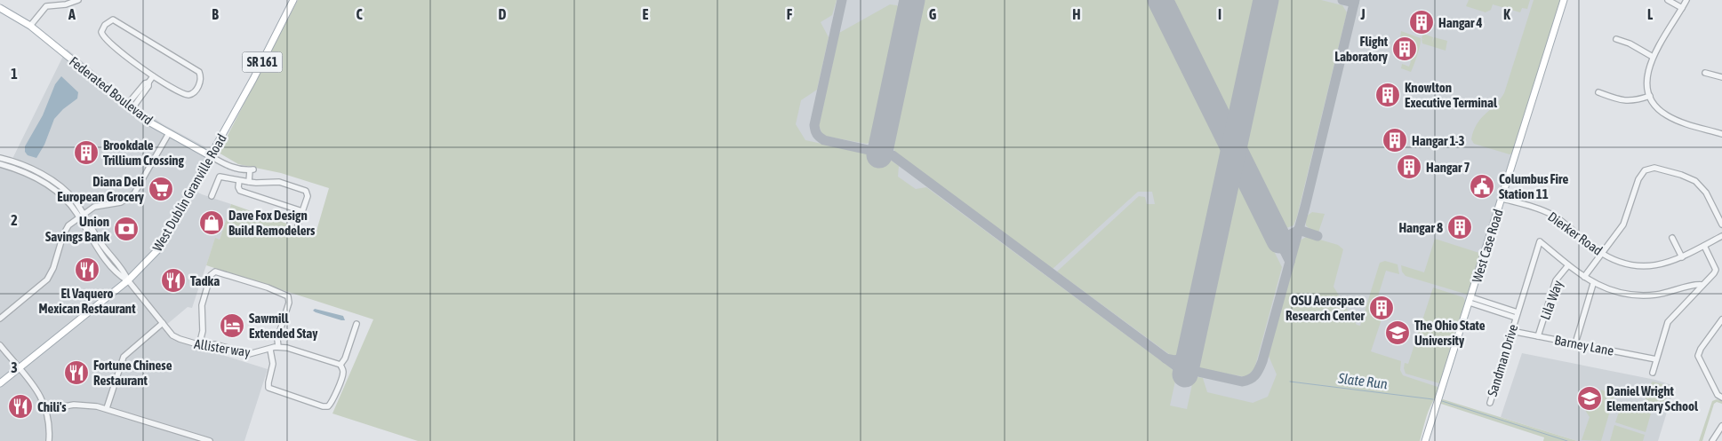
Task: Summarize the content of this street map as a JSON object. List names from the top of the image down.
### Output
{
  "streets": {
    "main road": [
      "SR 161",
      "Federated Boulevard",
      "West Dublin Granville Road",
      "West Case Road"
    ],
    "street": [
      "Dierker Road",
      "Lila Way",
      "Barney Lane",
      "Allister way",
      "Sandman Drive"
    ]
  },
  "crossings": [
    ["Federated Boulevard", "West Dublin Granville Road"],
    ["West Dublin Granville Road", "Allister way"],
    ["Dierker Road", "West Case Road"],
    ["West Case Road", "Sandman Drive"],
    ["Lila Way", "Barney Lane"],
    ["Lila Way", "Sandman Drive"],
    ["Barney Lane", "Sandman Drive"]
  ],
  "water": ["Slate Run"],
  "places": {
    "building": [
      "Hangar 4",
      "Flight Laboratory",
      "Knowlton Executive Terminal",
      "Hangar 1-3",
      "Brookdale Trillium Crossing",
      "Hangar 7",
      "Hangar 8",
      "OSU Aerospace Research Center"
    ],
    "public building": ["Columbus Fire Station 11"],
    "supermarket": ["Diana Deli European Grocery"],
    "shop": ["Dave Fox Design Build Remodelers"],
    "bank": ["Union Savings Bank"],
    "restaurant": [
      "El Vaquero Mexican Restaurant",
      "Tadka",
      "Fortune Chinese Restaurant",
      "Chili's"
    ],
    "hotel": ["Sawmill Extended Stay"],
    "school or university": ["The Ohio State University", "Daniel Wright Elementary School"]
  },
  "grid": {
    "columns": [
      "A",
      "B",
      "C",
      "D",
      "E",
      "F",
      "G",
      "H",
      "I",
      "J",
      "K",
      "L"
    ],
    "rows": ["1", "2", "3"]
  }
}
